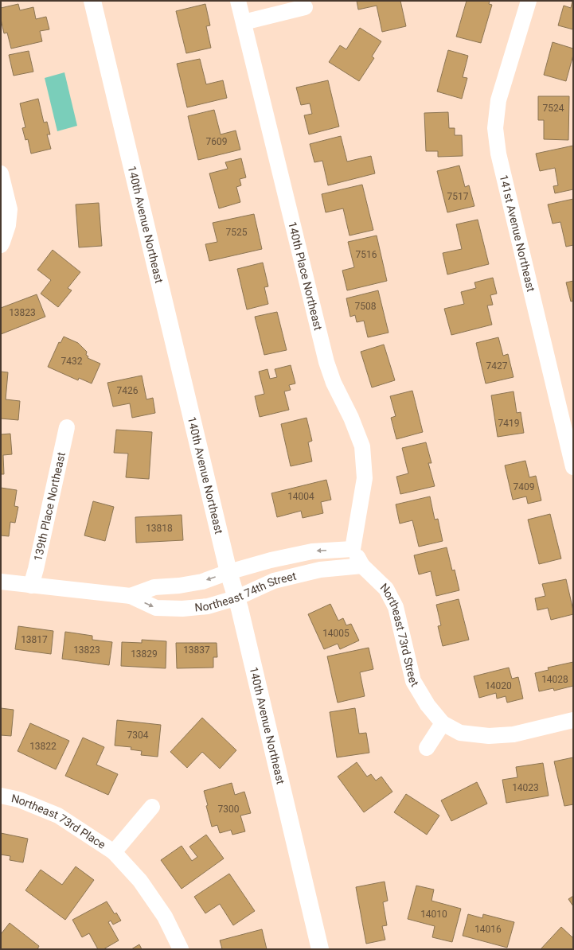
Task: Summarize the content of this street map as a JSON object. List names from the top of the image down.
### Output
{
  "streets": {
    "main road": ["140th Avenue Northeast"],
    "street": [
      "141st Avenue Northeast",
      "140th Place Northeast",
      "139th Place Northeast",
      "Northeast 74th Street",
      "Northeast 73rd Street",
      "Northeast 73rd Place"
    ]
  },
  "crossings": [
    ["140th Avenue Northeast", "Northeast 74th Street"],
    ["140th Place Northeast", "Northeast 74th Street"],
    ["140th Place Northeast", "Northeast 73rd Street"],
    ["139th Place Northeast", "Northeast 74th Street"],
    ["Northeast 74th Street", "Northeast 73rd Street"]
  ],
  "house_numbers": [
    "7524",
    "7609",
    "7517",
    "7525",
    "7516",
    "7508",
    "13823",
    "7432",
    "7427",
    "7426",
    "7419",
    "7409",
    "14004",
    "13818",
    "14005",
    "13817",
    "13823",
    "13837",
    "13829",
    "14028",
    "14020",
    "7304",
    "13822",
    "14023",
    "7300",
    "14010",
    "14016"
  ]
}
